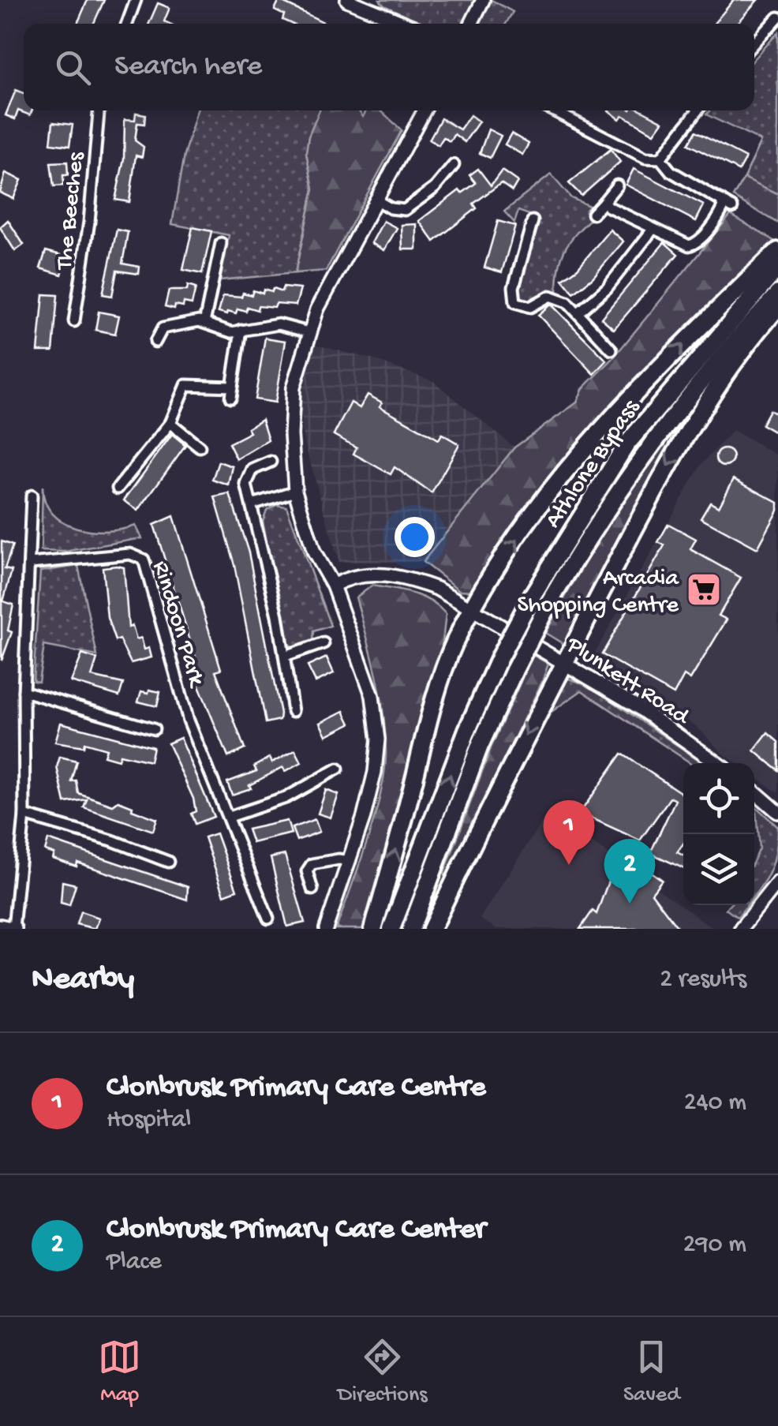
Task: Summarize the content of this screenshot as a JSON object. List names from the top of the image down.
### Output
{
  "streets": {
    "highway": ["Athlone Bypass"],
    "street": ["The Beeches", "Rindoon Park", "Plunkett Road"]
  },
  "places": {
    "supermarket": ["Arcadia Shopping Centre"]
  },
  "page": {
    "search": "Search here",
    "pins": ["1", "2"],
    "heading": ["Nearby", "2 results"],
    "list": [
      {
        "mark": "1",
        "name": "Clonbrusk Primary Care Centre",
        "note": "Hospital",
        "value": "240 m"
      },
      {
        "mark": "2",
        "name": "Clonbrusk Primary Care Center",
        "note": "Place",
        "value": "290 m"
      }
    ],
    "nav": ["Map", "Directions", "Saved"]
  }
}
